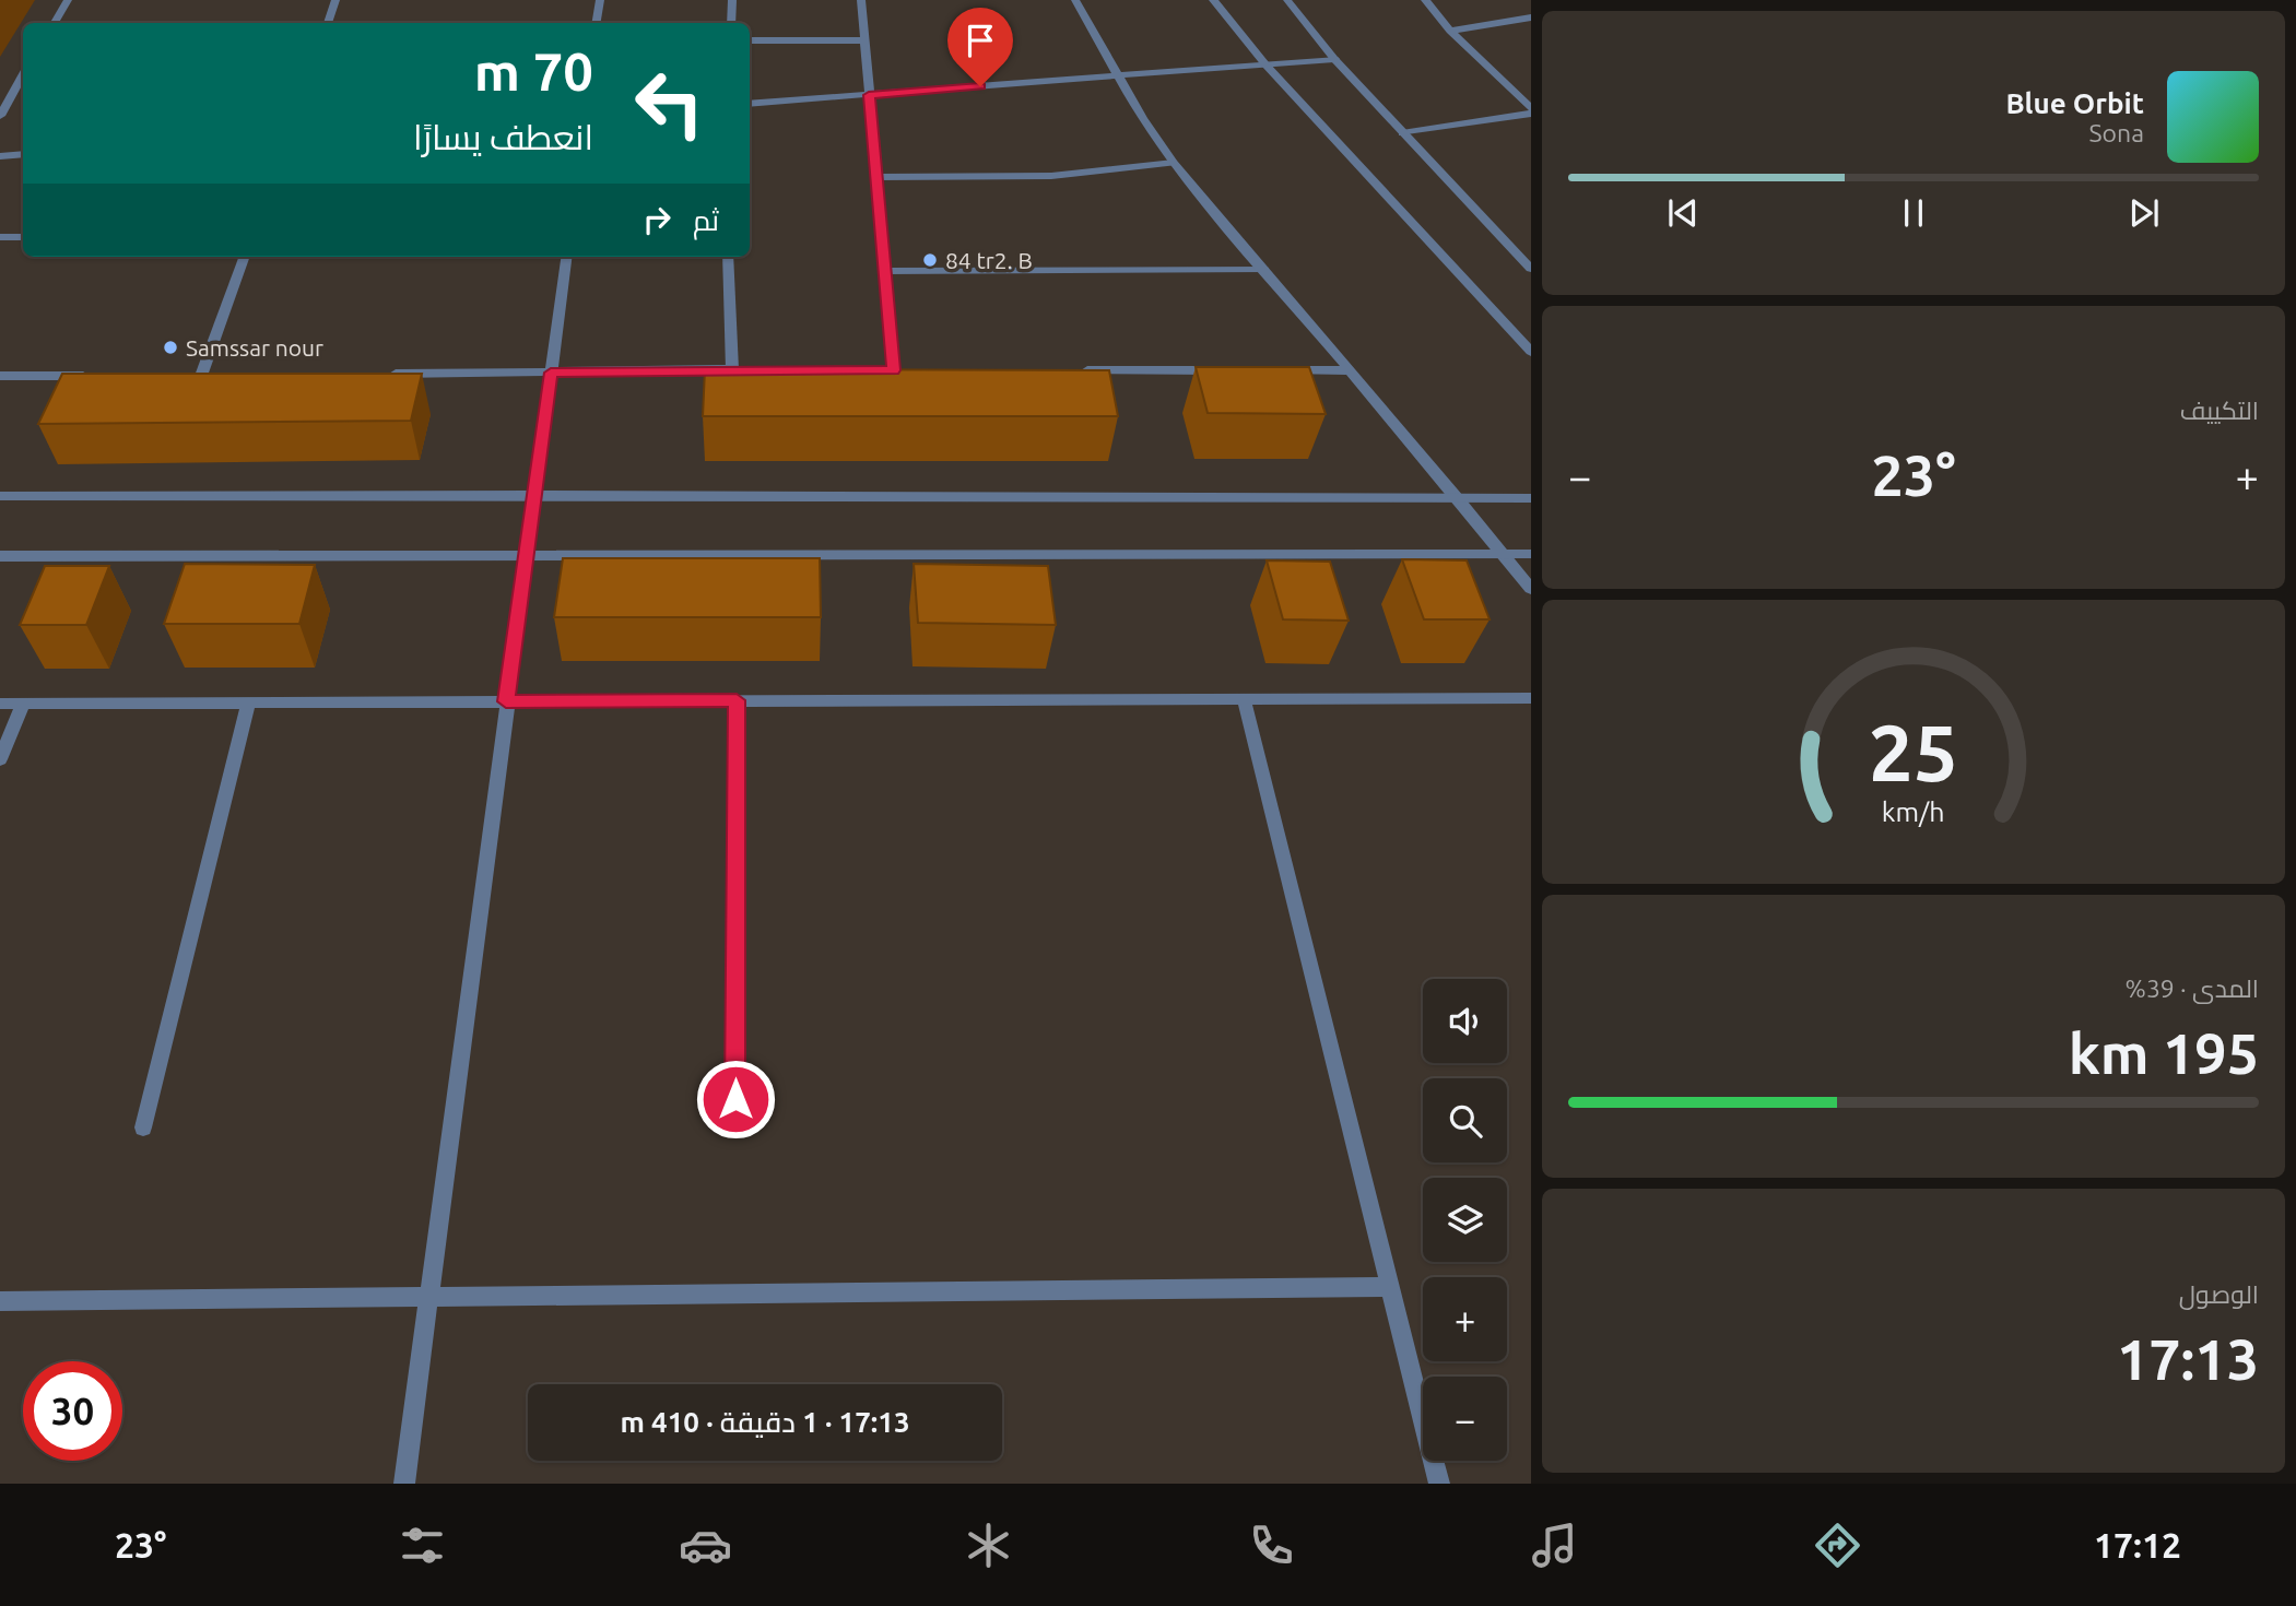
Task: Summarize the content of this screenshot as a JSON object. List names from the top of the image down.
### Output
{
  "places": ["84 tr2. B", "Samssar nour"],
  "page": {
    "turn": ["70 m", "انعطف يسارًا"],
    "song": ["Blue Orbit", "Sona"],
    "then": "ثم",
    "tile": [
      "التكييف",
      ["المدى · 39%", "195 km"],
      ["الوصول", "17:13"]
    ],
    "heat": ["−", "23°", "+"],
    "map_buttons": ["+", "−"],
    "limit": "30",
    "trip": "17:13 · 1 دقيقة · 410 m",
    "tabs": ["17:12", "23°"],
    "gauge": ["25", "km/h"]
  }
}
